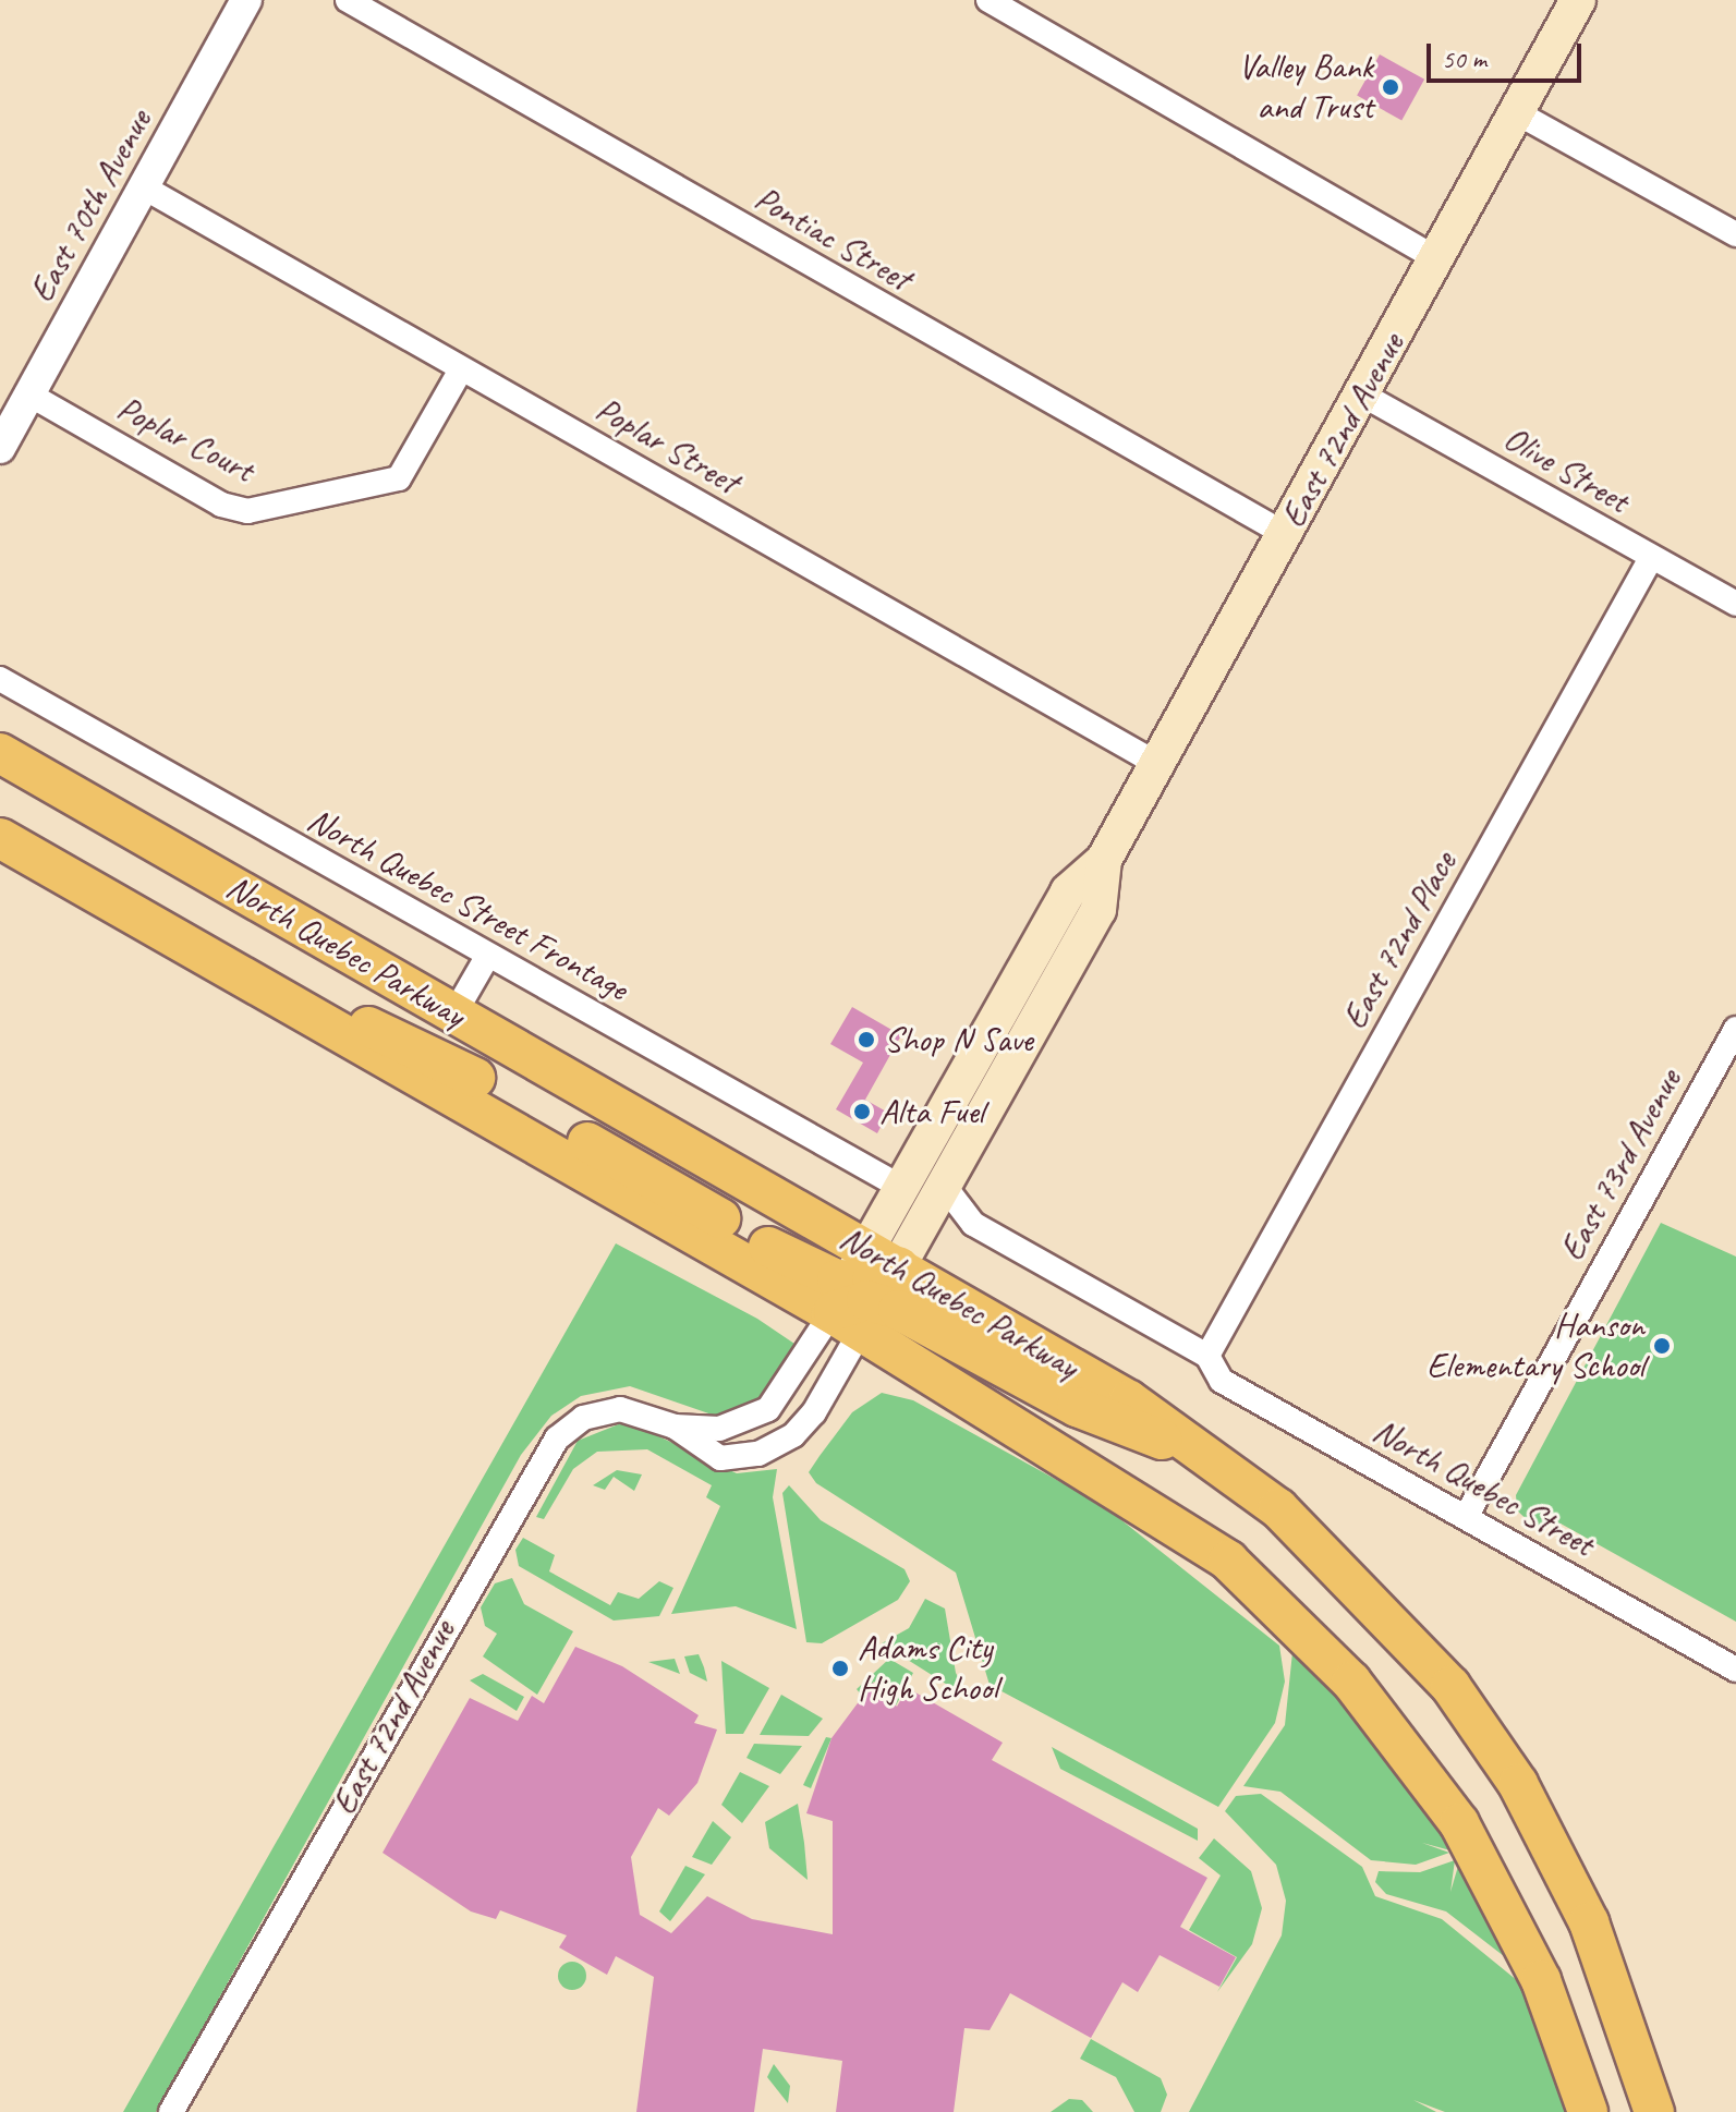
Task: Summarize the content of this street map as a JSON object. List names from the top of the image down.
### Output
{
  "streets": {
    "main road": ["East 72nd Avenue", "North Quebec Parkway"],
    "street": [
      "East 70th Avenue",
      "Pontiac Street",
      "Poplar Court",
      "Poplar Street",
      "Olive Street",
      "North Quebec Street Frontage",
      "East 72nd Place",
      "East 73rd Avenue",
      "North Quebec Street"
    ]
  },
  "crossings": [
    ["East 70th Avenue", "Poplar Court"],
    ["East 70th Avenue", "Poplar Street"],
    ["Pontiac Street", "East 72nd Avenue"],
    ["East 72nd Avenue", "Poplar Street"],
    ["East 72nd Avenue", "Olive Street"],
    ["East 72nd Avenue", "North Quebec Street Frontage"],
    ["East 72nd Avenue", "North Quebec Parkway"],
    ["Poplar Court", "Poplar Street"],
    ["Olive Street", "East 72nd Place"],
    ["East 72nd Place", "North Quebec Street"],
    ["East 73rd Avenue", "North Quebec Street"]
  ],
  "places": [
    "Valley Bank and Trust",
    "Shop N Save",
    "Alta Fuel",
    "Hanson Elementary School",
    "Adams City High School"
  ],
  "scale_bar": "50 m"
}
